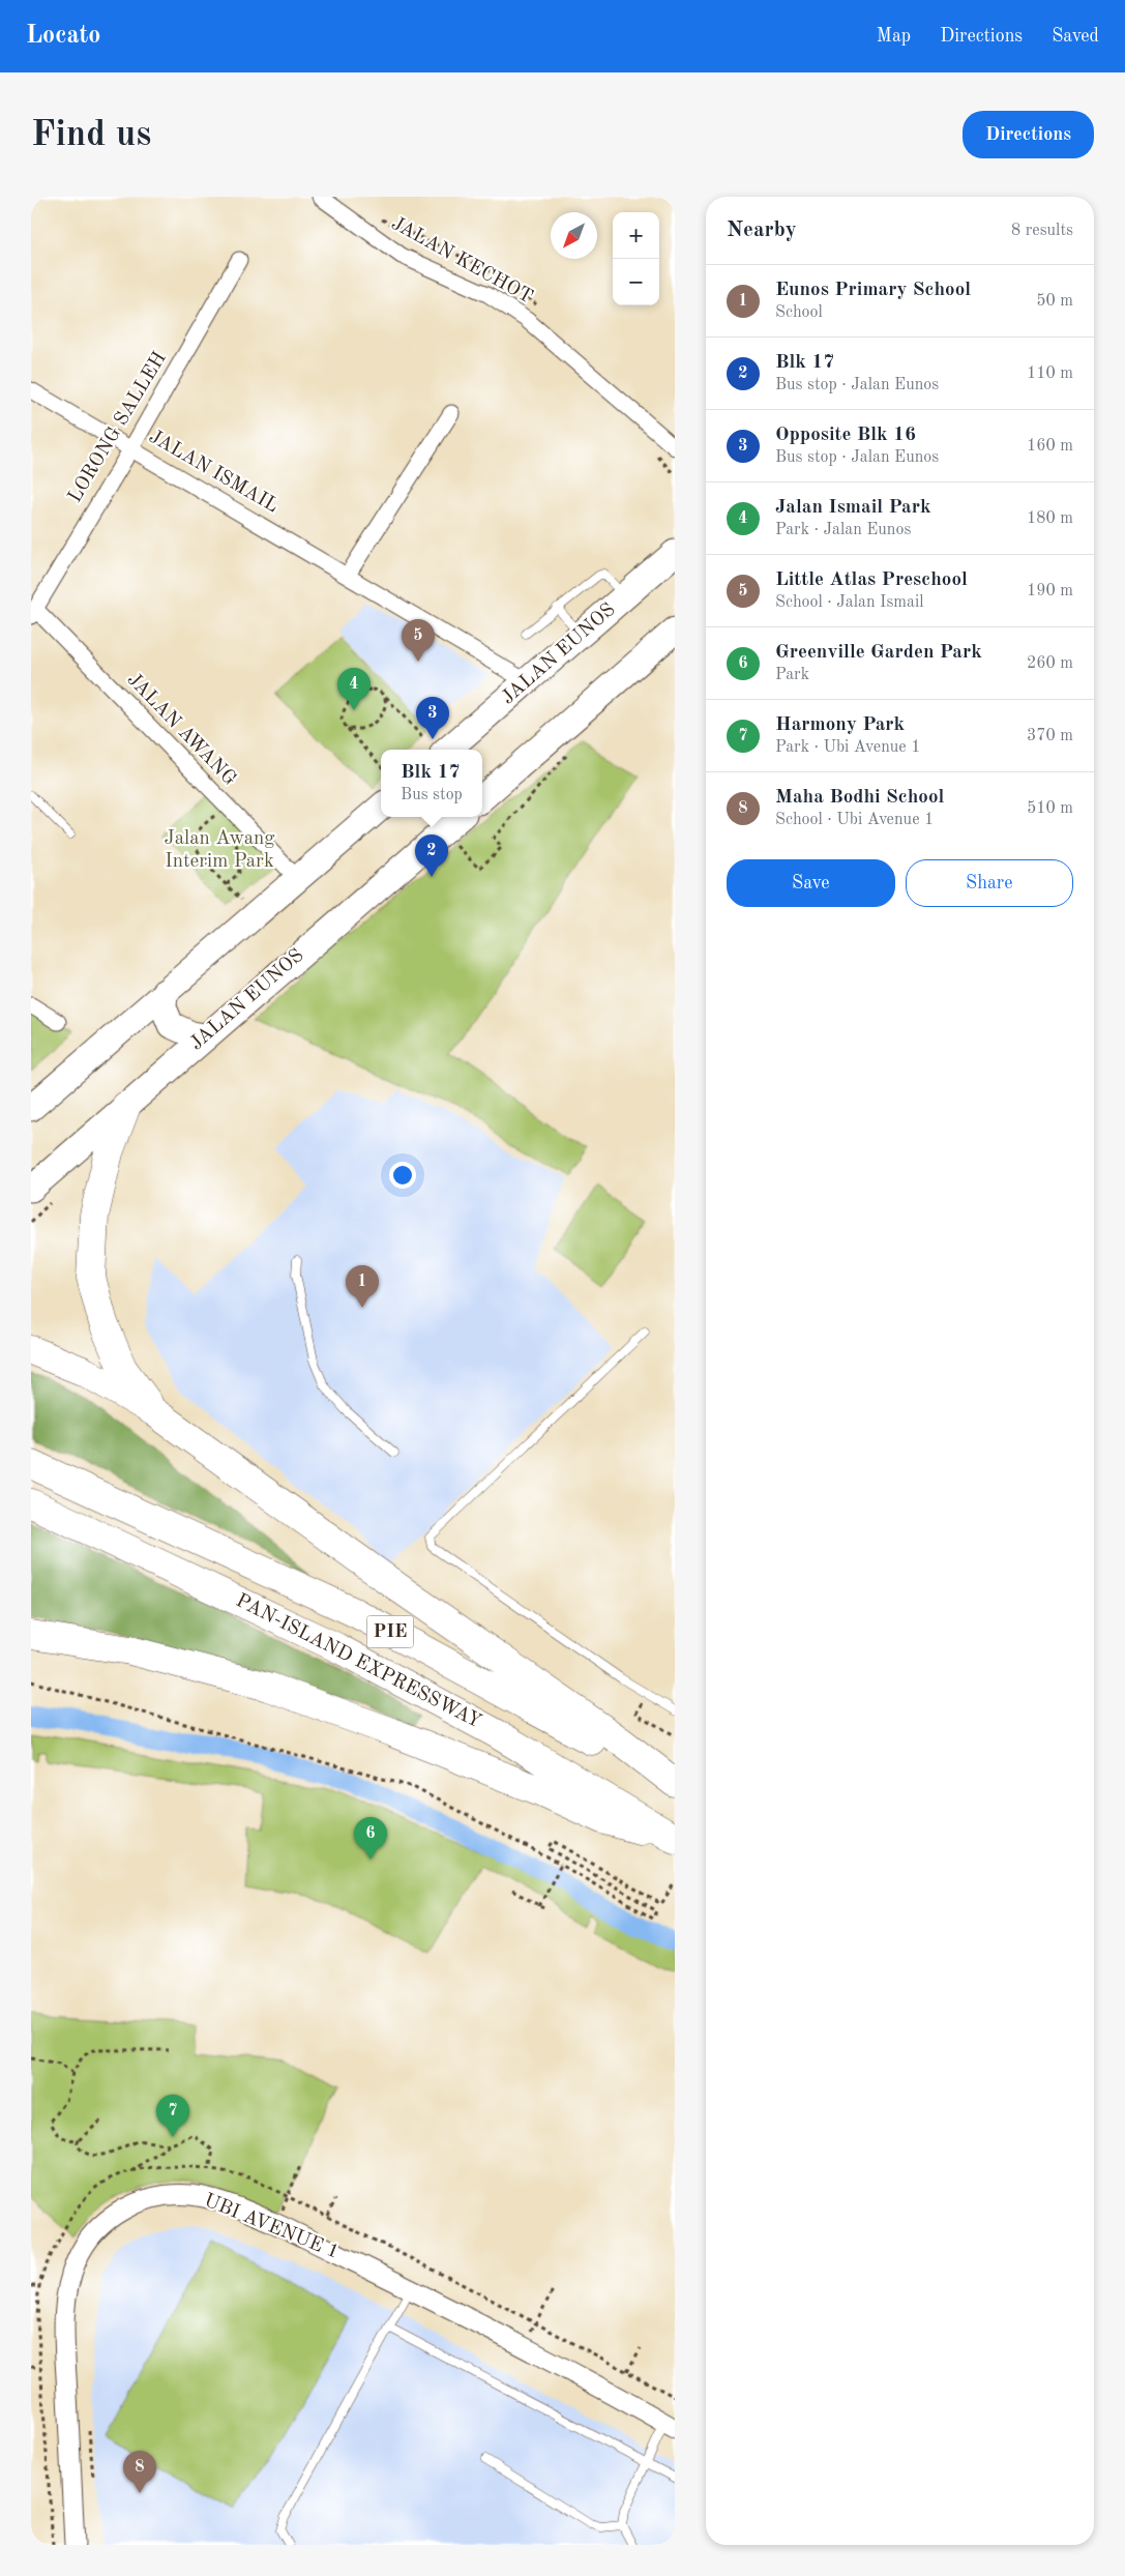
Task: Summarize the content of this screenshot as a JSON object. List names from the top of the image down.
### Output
{
  "streets": {
    "highway": ["JALAN EUNOS", "PIE", "PAN-ISLAND EXPRESSWAY"],
    "street": [
      "JALAN KECHOT",
      "LORONG SALLEH",
      "JALAN ISMAIL",
      "JALAN AWANG",
      "UBI AVENUE 1"
    ]
  },
  "crossings": [
    ["LORONG SALLEH", "JALAN ISMAIL"],
    ["LORONG SALLEH", "JALAN AWANG"],
    ["JALAN ISMAIL", "JALAN EUNOS"]
  ],
  "parks": ["Jalan Awang Interim Park"],
  "north": "bottom left",
  "page": {
    "header": "Locato",
    "nav": ["Map", "Directions", "Saved"],
    "buttons": [
      "Directions",
      ["Save", "Share"]
    ],
    "title": "Find us",
    "heading": ["Nearby", "8 results"],
    "map_buttons": ["+", "−"],
    "list": [
      {
        "mark": "1",
        "name": "Eunos Primary School",
        "note": "School",
        "value": "50 m"
      },
      {
        "mark": "2",
        "name": "Blk 17",
        "note": "Bus stop · Jalan Eunos",
        "value": "110 m"
      },
      {
        "mark": "3",
        "name": "Opposite Blk 16",
        "note": "Bus stop · Jalan Eunos",
        "value": "160 m"
      },
      {
        "mark": "4",
        "name": "Jalan Ismail Park",
        "note": "Park · Jalan Eunos",
        "value": "180 m"
      },
      {
        "mark": "5",
        "name": "Little Atlas Preschool",
        "note": "School · Jalan Ismail",
        "value": "190 m"
      },
      {
        "mark": "6",
        "name": "Greenville Garden Park",
        "note": "Park",
        "value": "260 m"
      },
      {
        "mark": "7",
        "name": "Harmony Park",
        "note": "Park · Ubi Avenue 1",
        "value": "370 m"
      },
      {
        "mark": "8",
        "name": "Maha Bodhi School",
        "note": "School · Ubi Avenue 1",
        "value": "510 m"
      }
    ],
    "pins": [
      "5",
      "4",
      "3",
      "2",
      "1",
      "6",
      "7",
      "8"
    ],
    "popup": ["Blk 17", "Bus stop"]
  }
}
